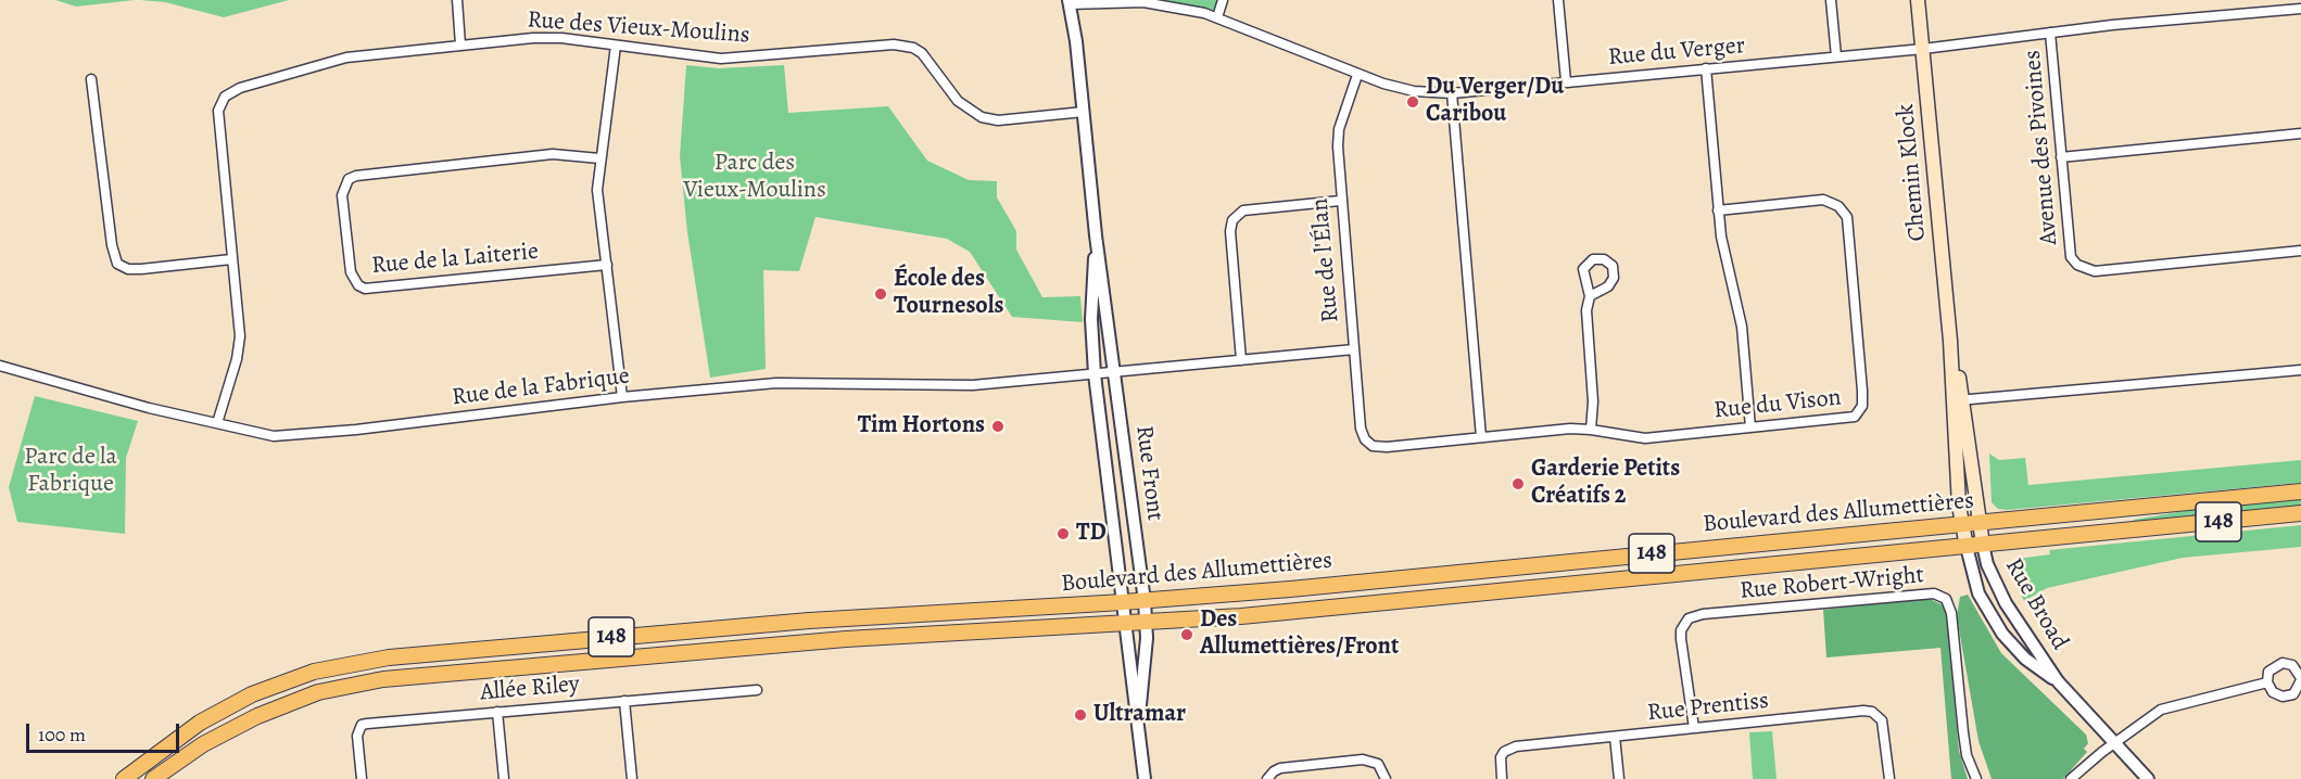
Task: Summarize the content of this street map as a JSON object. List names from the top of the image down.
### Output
{
  "streets": {
    "highway": ["Boulevard des Allumettières", "148"],
    "main road": ["Chemin Klock"],
    "street": [
      "Rue des Vieux-Moulins",
      "Rue du Verger",
      "Avenue des Pivoines",
      "Rue de la Laiterie",
      "Rue de l'Élan",
      "Rue de la Fabrique",
      "Rue du Vison",
      "Rue Front",
      "Rue Robert-Wright",
      "Rue Broad",
      "Allée Riley",
      "Rue Prentiss"
    ]
  },
  "crossings": [
    ["Rue des Vieux-Moulins", "Rue de la Fabrique"],
    ["Rue des Vieux-Moulins", "Rue Front"],
    ["Rue du Verger", "Avenue des Pivoines"],
    ["Rue du Verger", "Chemin Klock"],
    ["Rue du Verger", "Rue de l'Élan"],
    ["Rue du Verger", "Rue Front"],
    ["Chemin Klock", "Boulevard des Allumettières"],
    ["Chemin Klock", "Rue Broad"],
    ["Rue de l'Élan", "Rue de la Fabrique"],
    ["Rue de l'Élan", "Rue du Vison"],
    ["Rue de la Fabrique", "Rue Front"],
    ["Rue Front", "Boulevard des Allumettières"],
    ["Boulevard des Allumettières", "Rue Broad"],
    ["Rue Robert-Wright", "Rue Prentiss"]
  ],
  "parks": ["Parc des Vieux-Moulins", "Parc de la Fabrique"],
  "places": [
    "Du Verger/Du Caribou",
    "École des Tournesols",
    "Tim Hortons",
    "Garderie Petits Créatifs 2",
    "TD",
    "Des Allumettières/Front",
    "Ultramar"
  ],
  "scale_bar": "100 m"
}
